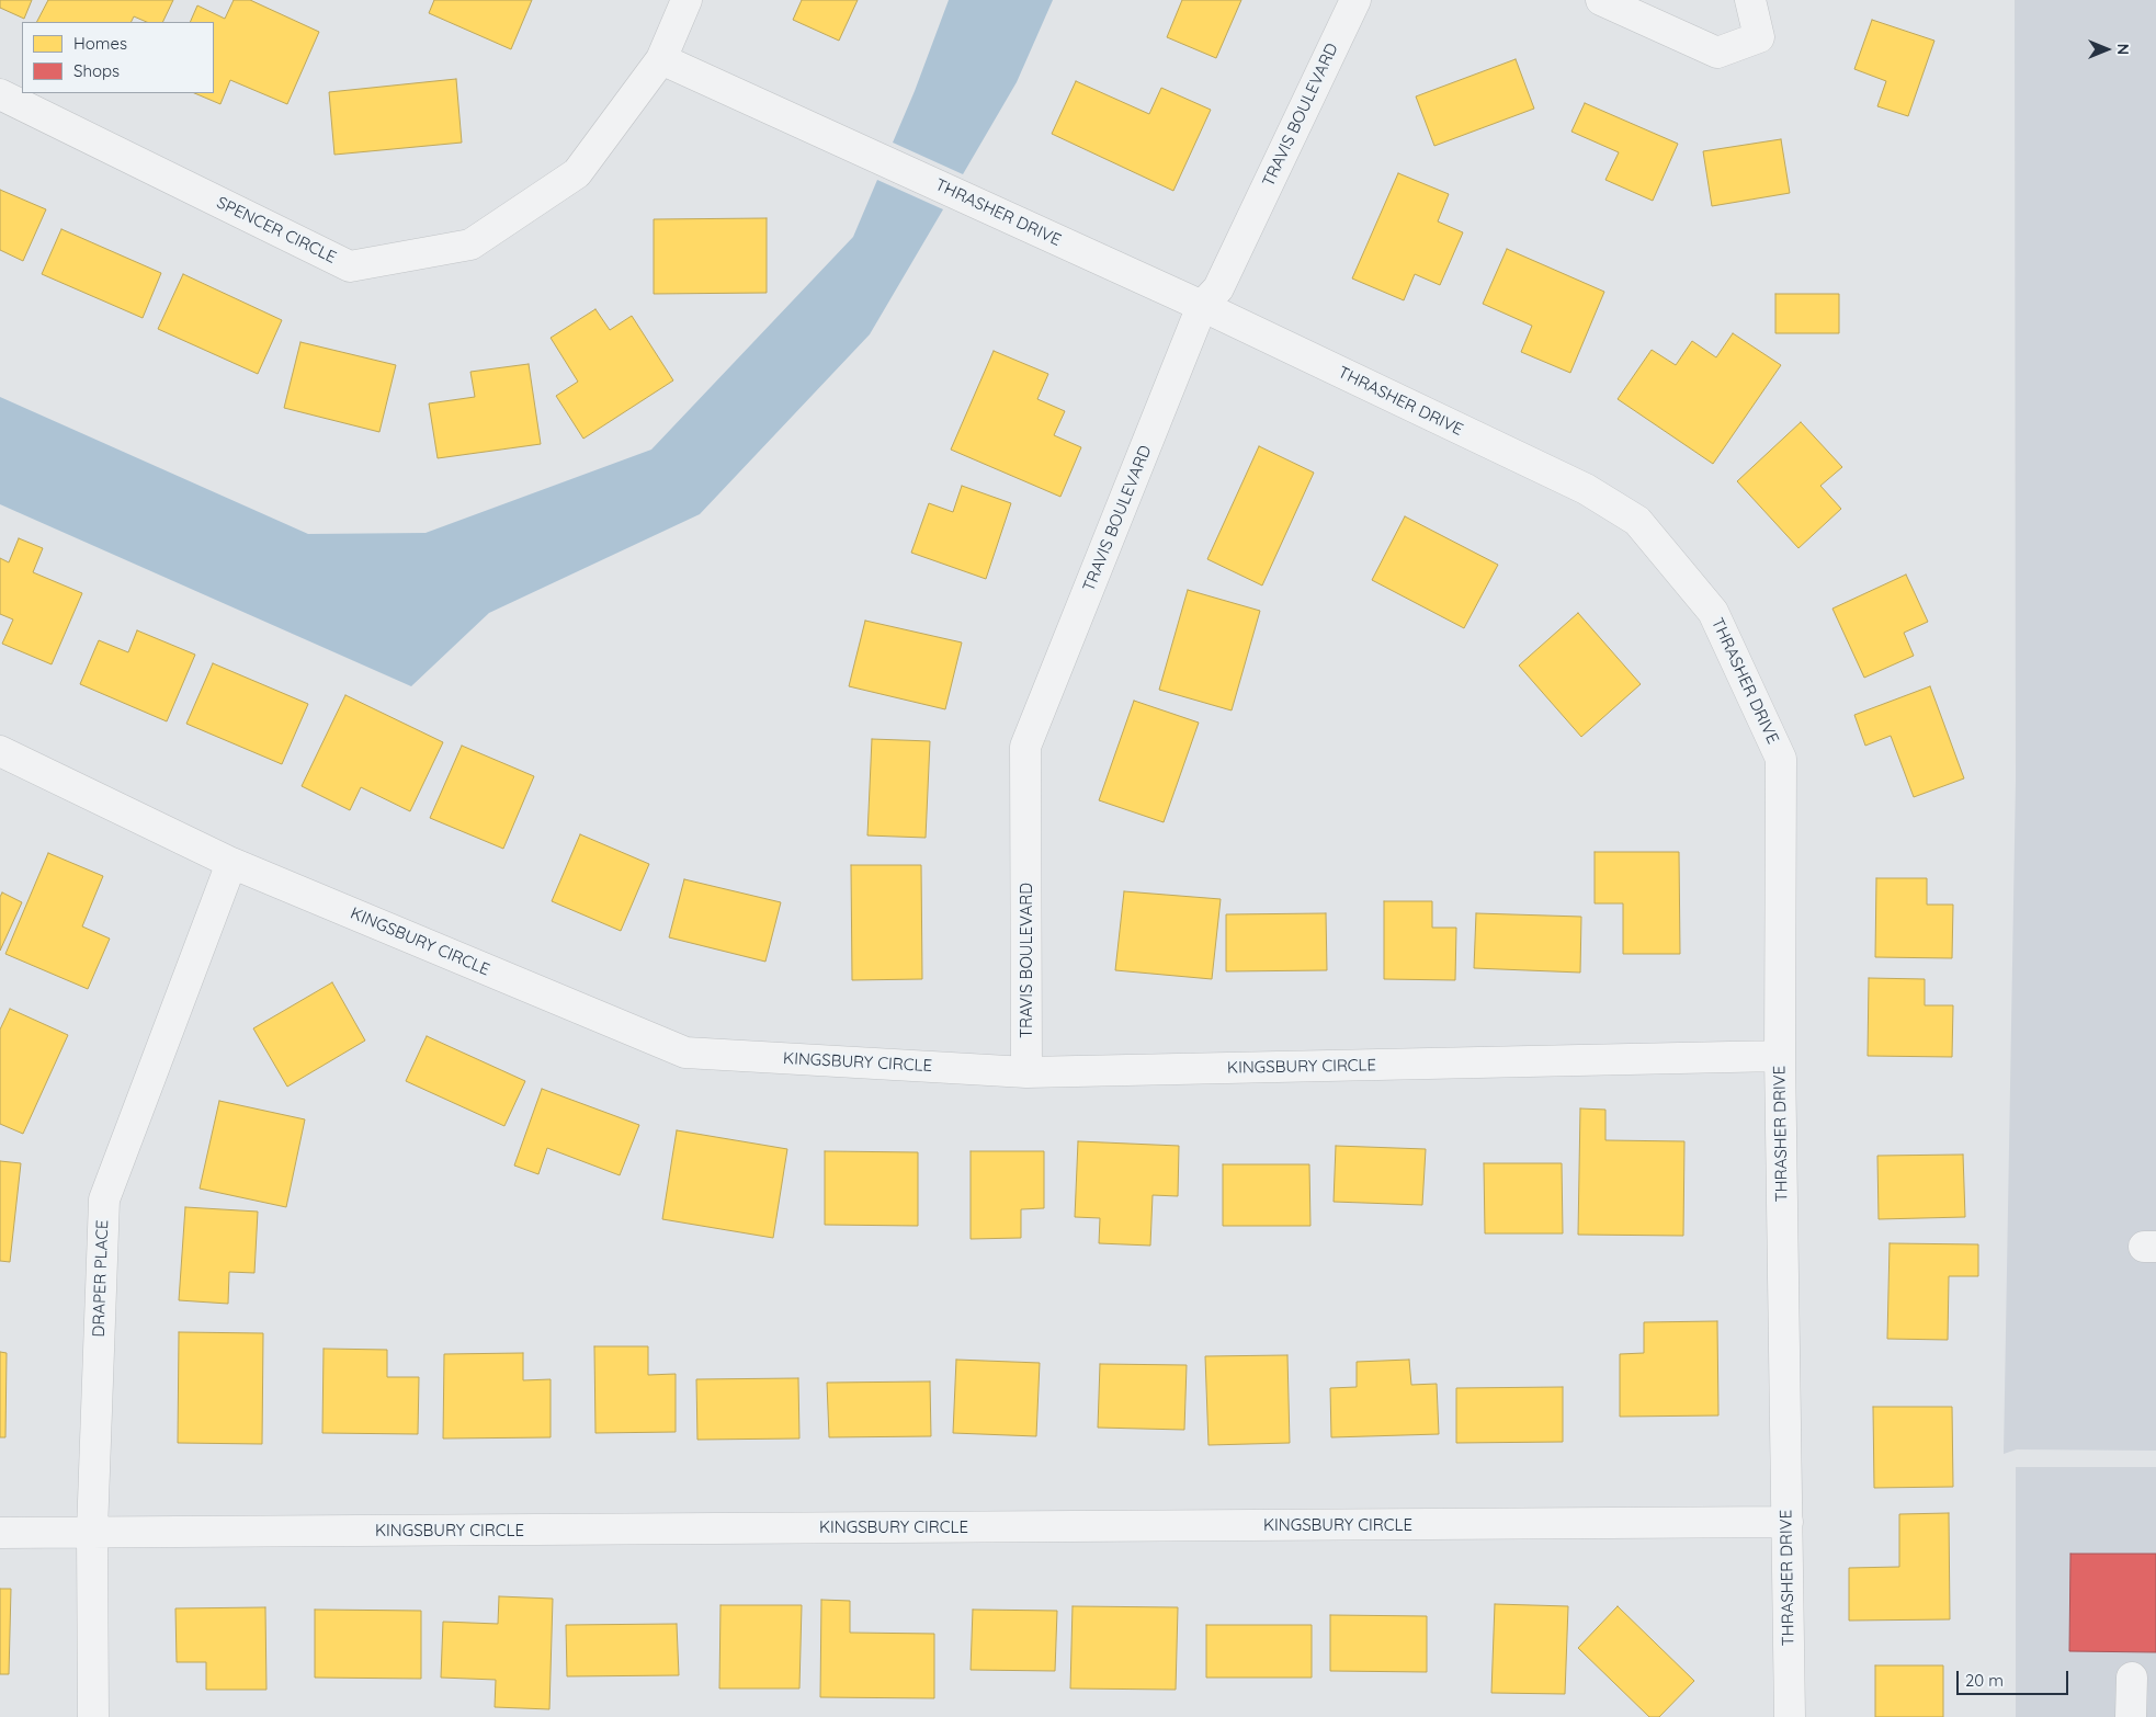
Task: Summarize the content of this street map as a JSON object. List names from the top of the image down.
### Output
{
  "streets": {
    "street": [
      "TRAVIS BOULEVARD",
      "THRASHER DRIVE",
      "SPENCER CIRCLE",
      "KINGSBURY CIRCLE",
      "DRAPER PLACE"
    ]
  },
  "crossings": [
    ["TRAVIS BOULEVARD", "THRASHER DRIVE"],
    ["TRAVIS BOULEVARD", "KINGSBURY CIRCLE"],
    ["THRASHER DRIVE", "SPENCER CIRCLE"],
    ["THRASHER DRIVE", "KINGSBURY CIRCLE"],
    ["KINGSBURY CIRCLE", "DRAPER PLACE"]
  ],
  "legend": ["Homes", "Shops"],
  "scale_bar": "20 m",
  "north": "right"
}
